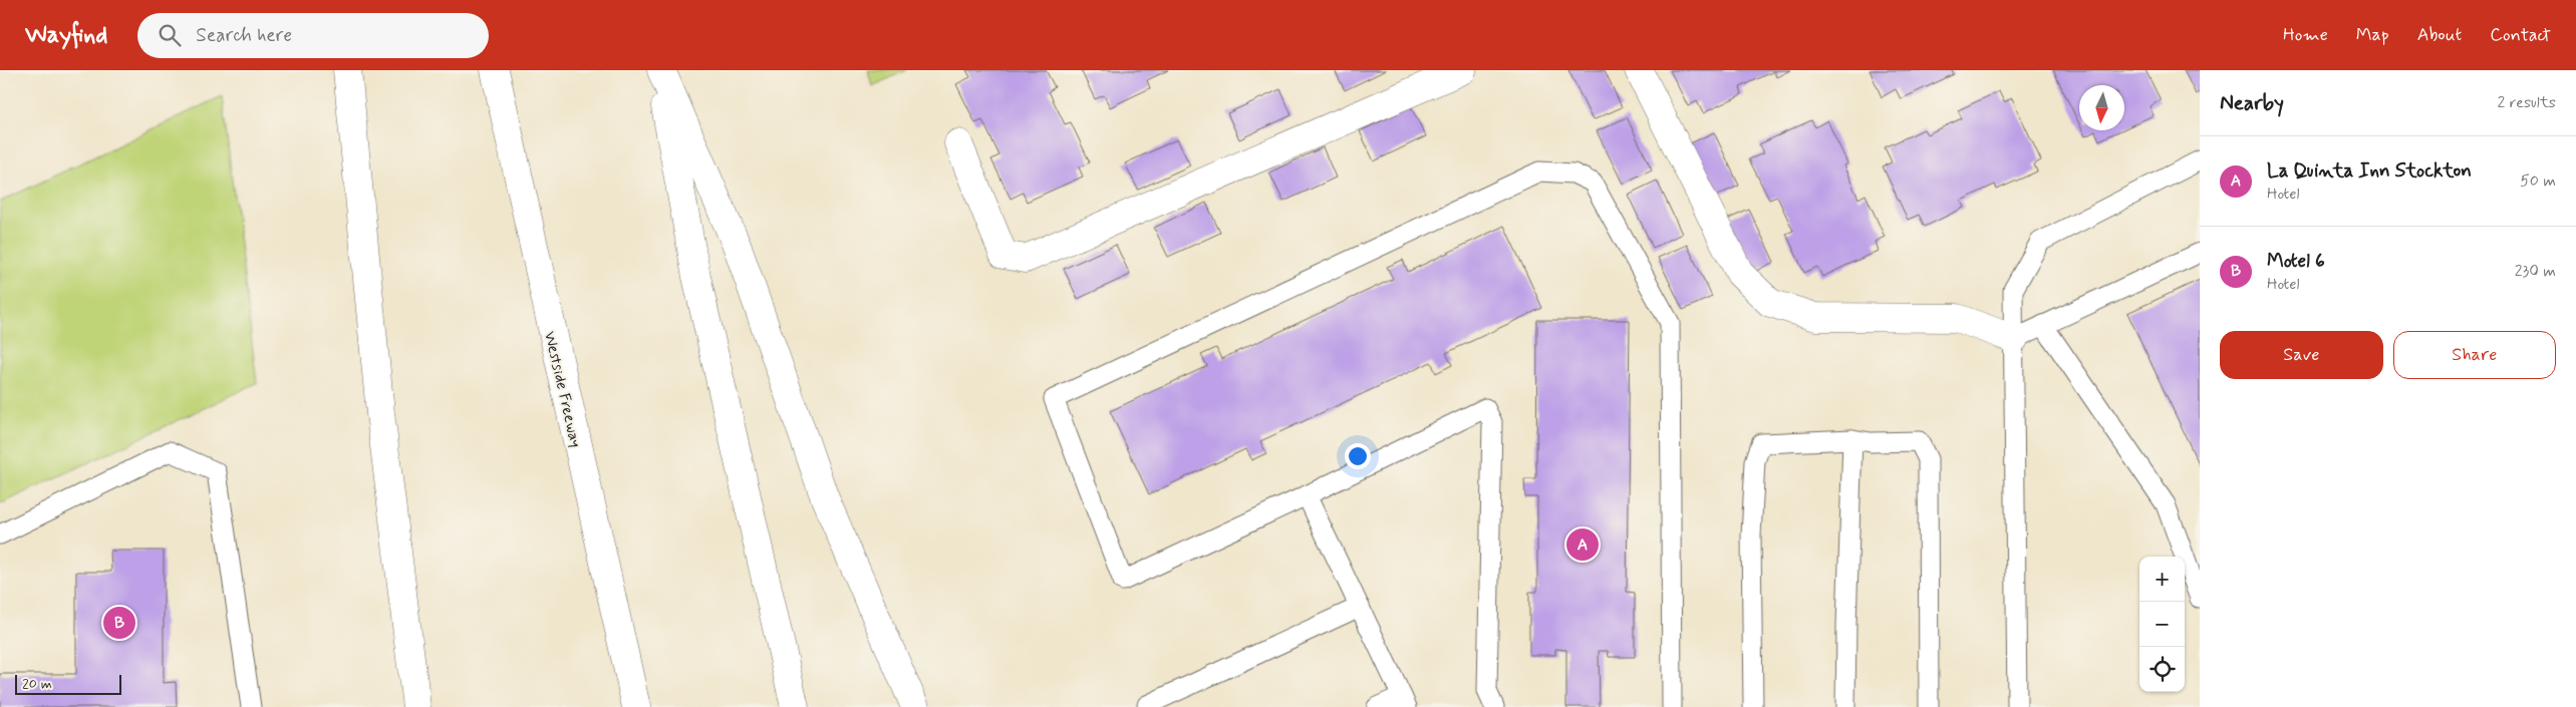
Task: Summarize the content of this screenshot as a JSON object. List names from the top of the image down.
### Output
{
  "streets": {
    "main road": ["Westside Freeway"]
  },
  "scale_bar": "20 m",
  "north": "bottom",
  "page": {
    "header": "Wayfind",
    "search": "Search here",
    "nav": [
      "Home",
      "Map",
      "About",
      "Contact"
    ],
    "heading": ["Nearby", "2 results"],
    "list": [
      {
        "mark": "A",
        "name": "La Quinta Inn Stockton",
        "note": "Hotel",
        "value": "50 m"
      },
      {
        "mark": "B",
        "name": "Motel 6",
        "note": "Hotel",
        "value": "230 m"
      }
    ],
    "buttons": ["Save", "Share"],
    "pins": ["A", "B"],
    "map_buttons": ["+", "−"],
    "scale": "20 m"
  }
}
